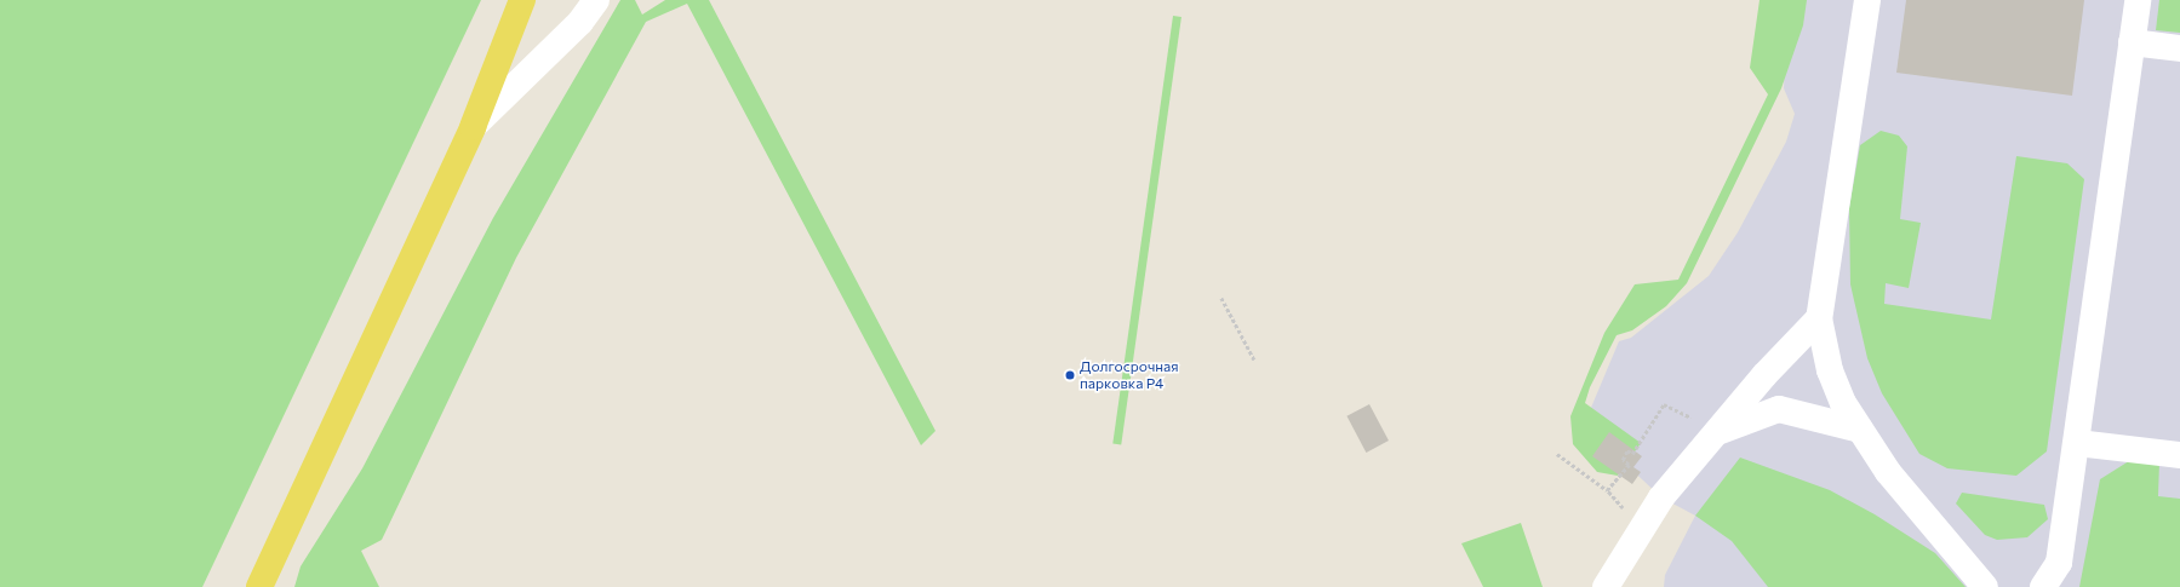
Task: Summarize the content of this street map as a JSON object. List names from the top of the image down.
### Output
{
  "places": ["Долгосрочная парковка P4"]
}
